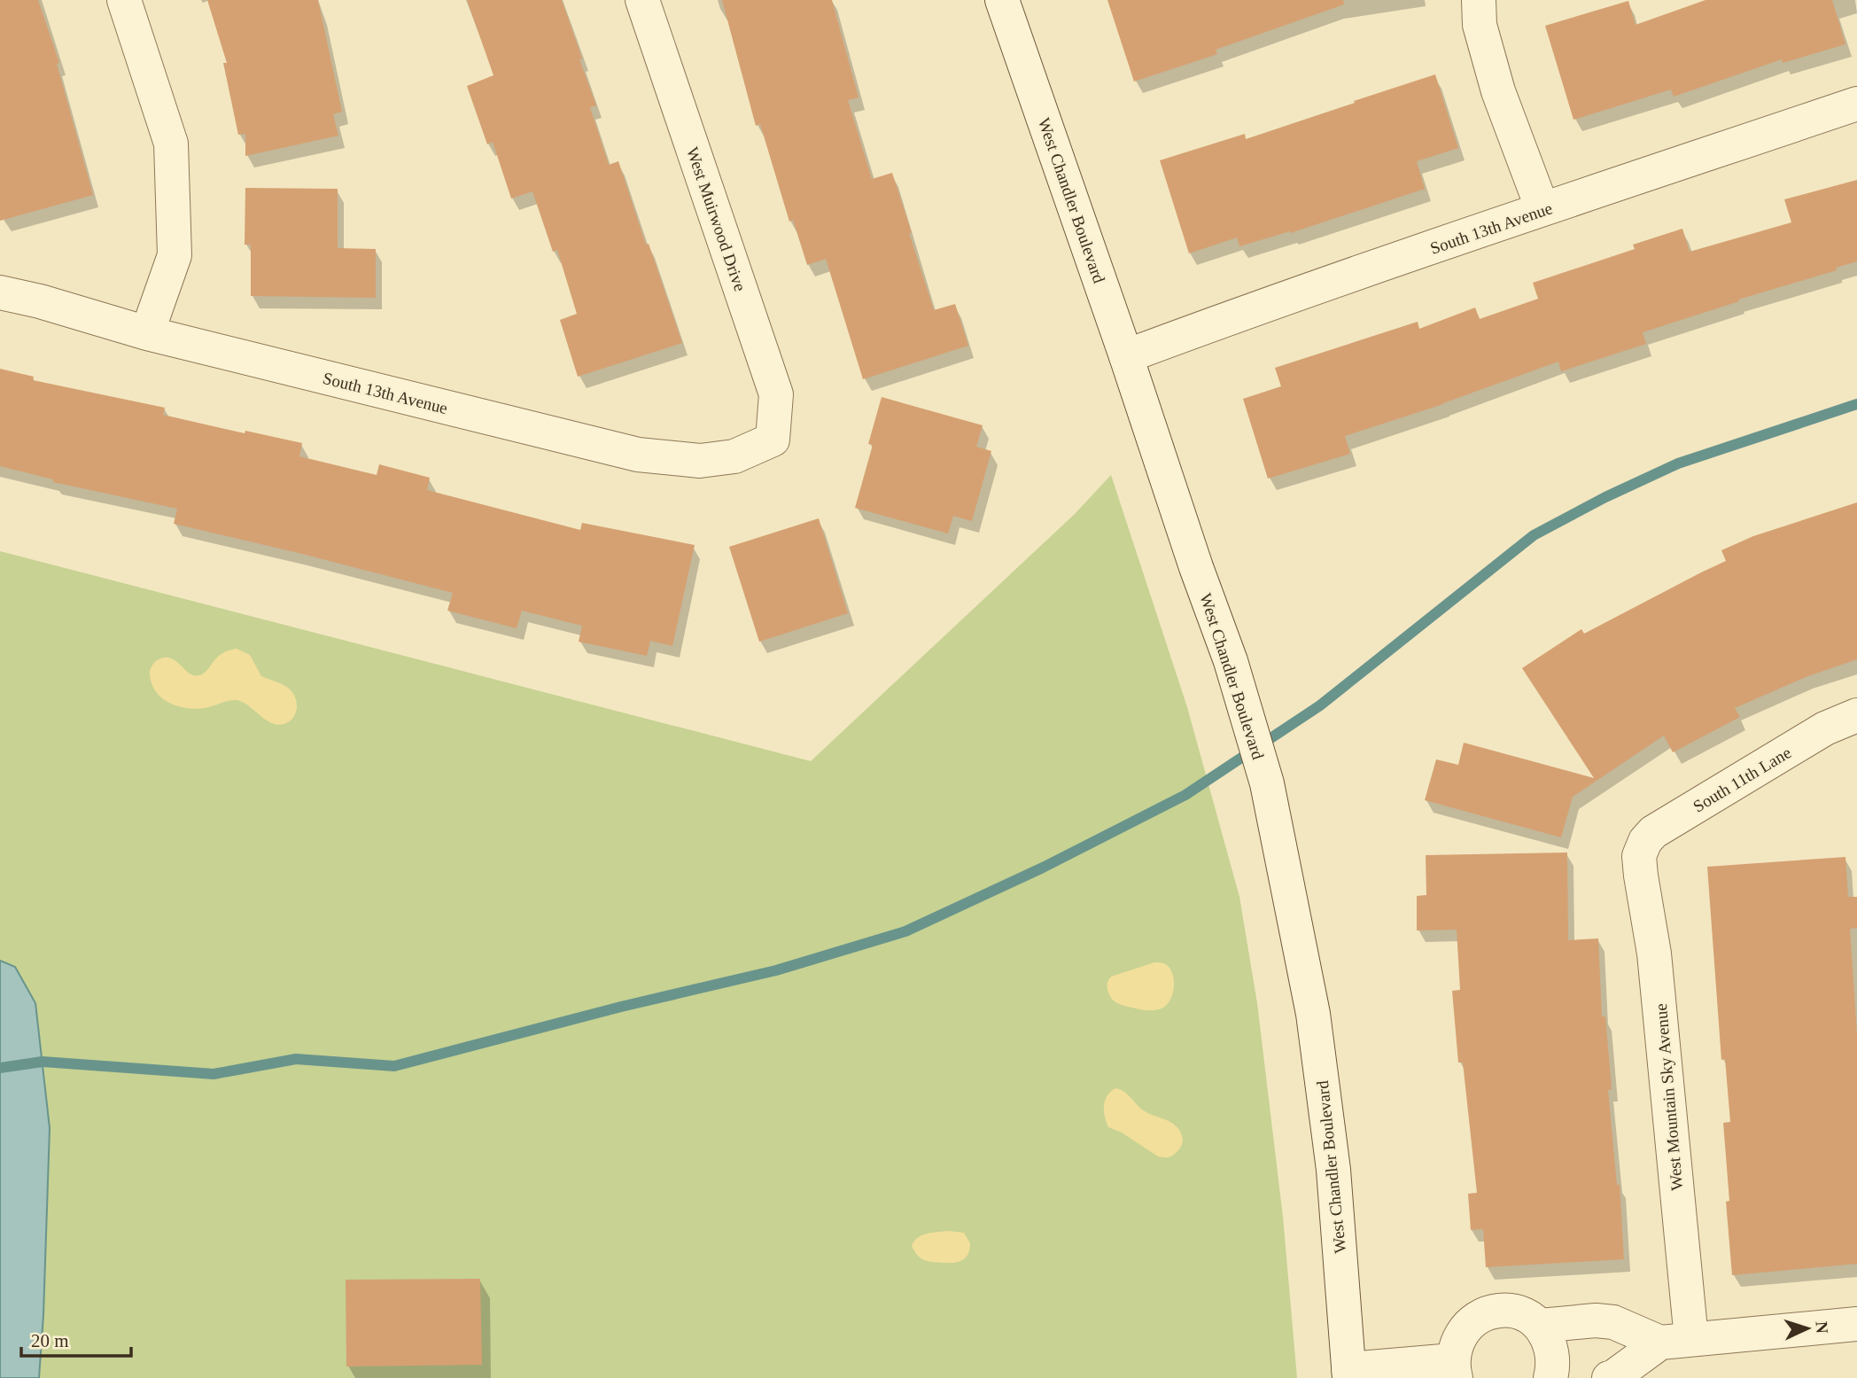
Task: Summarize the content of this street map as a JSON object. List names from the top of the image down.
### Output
{
  "streets": {
    "street": [
      "West Chandler Boulevard",
      "West Muirwood Drive",
      "South 13th Avenue",
      "South 11th Lane",
      "West Mountain Sky Avenue"
    ]
  },
  "crossings": [
    ["West Chandler Boulevard", "South 13th Avenue"],
    ["West Muirwood Drive", "South 13th Avenue"],
    ["South 11th Lane", "West Mountain Sky Avenue"]
  ],
  "scale_bar": "20 m",
  "north": "right"
}
